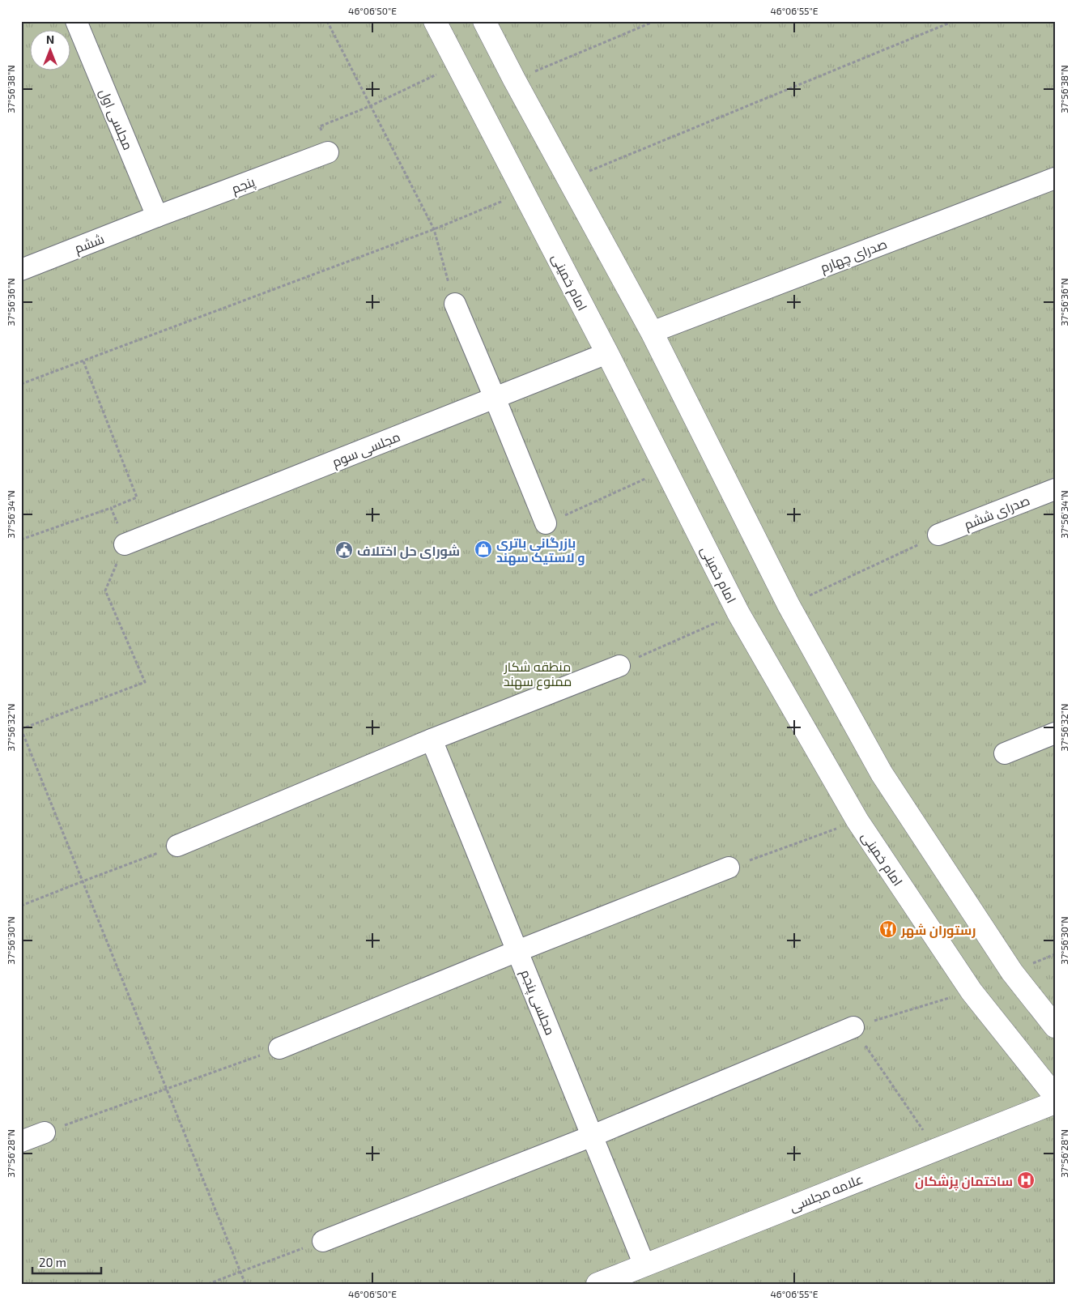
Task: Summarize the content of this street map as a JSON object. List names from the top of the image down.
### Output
{
  "streets": {
    "main road": ["امام خمینی", "علامه مجلسی"],
    "street": [
      "مجلسی اول",
      "پنجم",
      "ششم",
      "صدرای چهارم",
      "مجلسی سوم",
      "صدرای ششم",
      "مجلسی پنجم"
    ]
  },
  "crossings": [
    ["مجلسی اول", "پنجم"],
    ["مجلسی اول", "ششم"],
    ["پنجم", "ششم"],
    ["امام خمینی", "مجلسی سوم"],
    ["مجلسی پنجم", "علامه مجلسی"]
  ],
  "parks": ["منطقه شکار ممنوع سهند"],
  "places": {
    "shop": ["بازرگانی باتری و لاستیک سهند"],
    "public building": ["شورای حل اختلاف"],
    "restaurant": ["رستوران شهر"],
    "hospital": ["ساختمان پزشکان"]
  },
  "scale_bar": "20 m",
  "north": "top",
  "coordinates": [
    "46°06'50\"E",
    "46°06'55\"E",
    "37°56'38\"N",
    "37°56'36\"N",
    "37°56'34\"N",
    "37°56'32\"N",
    "37°56'30\"N",
    "37°56'28\"N"
  ]
}
